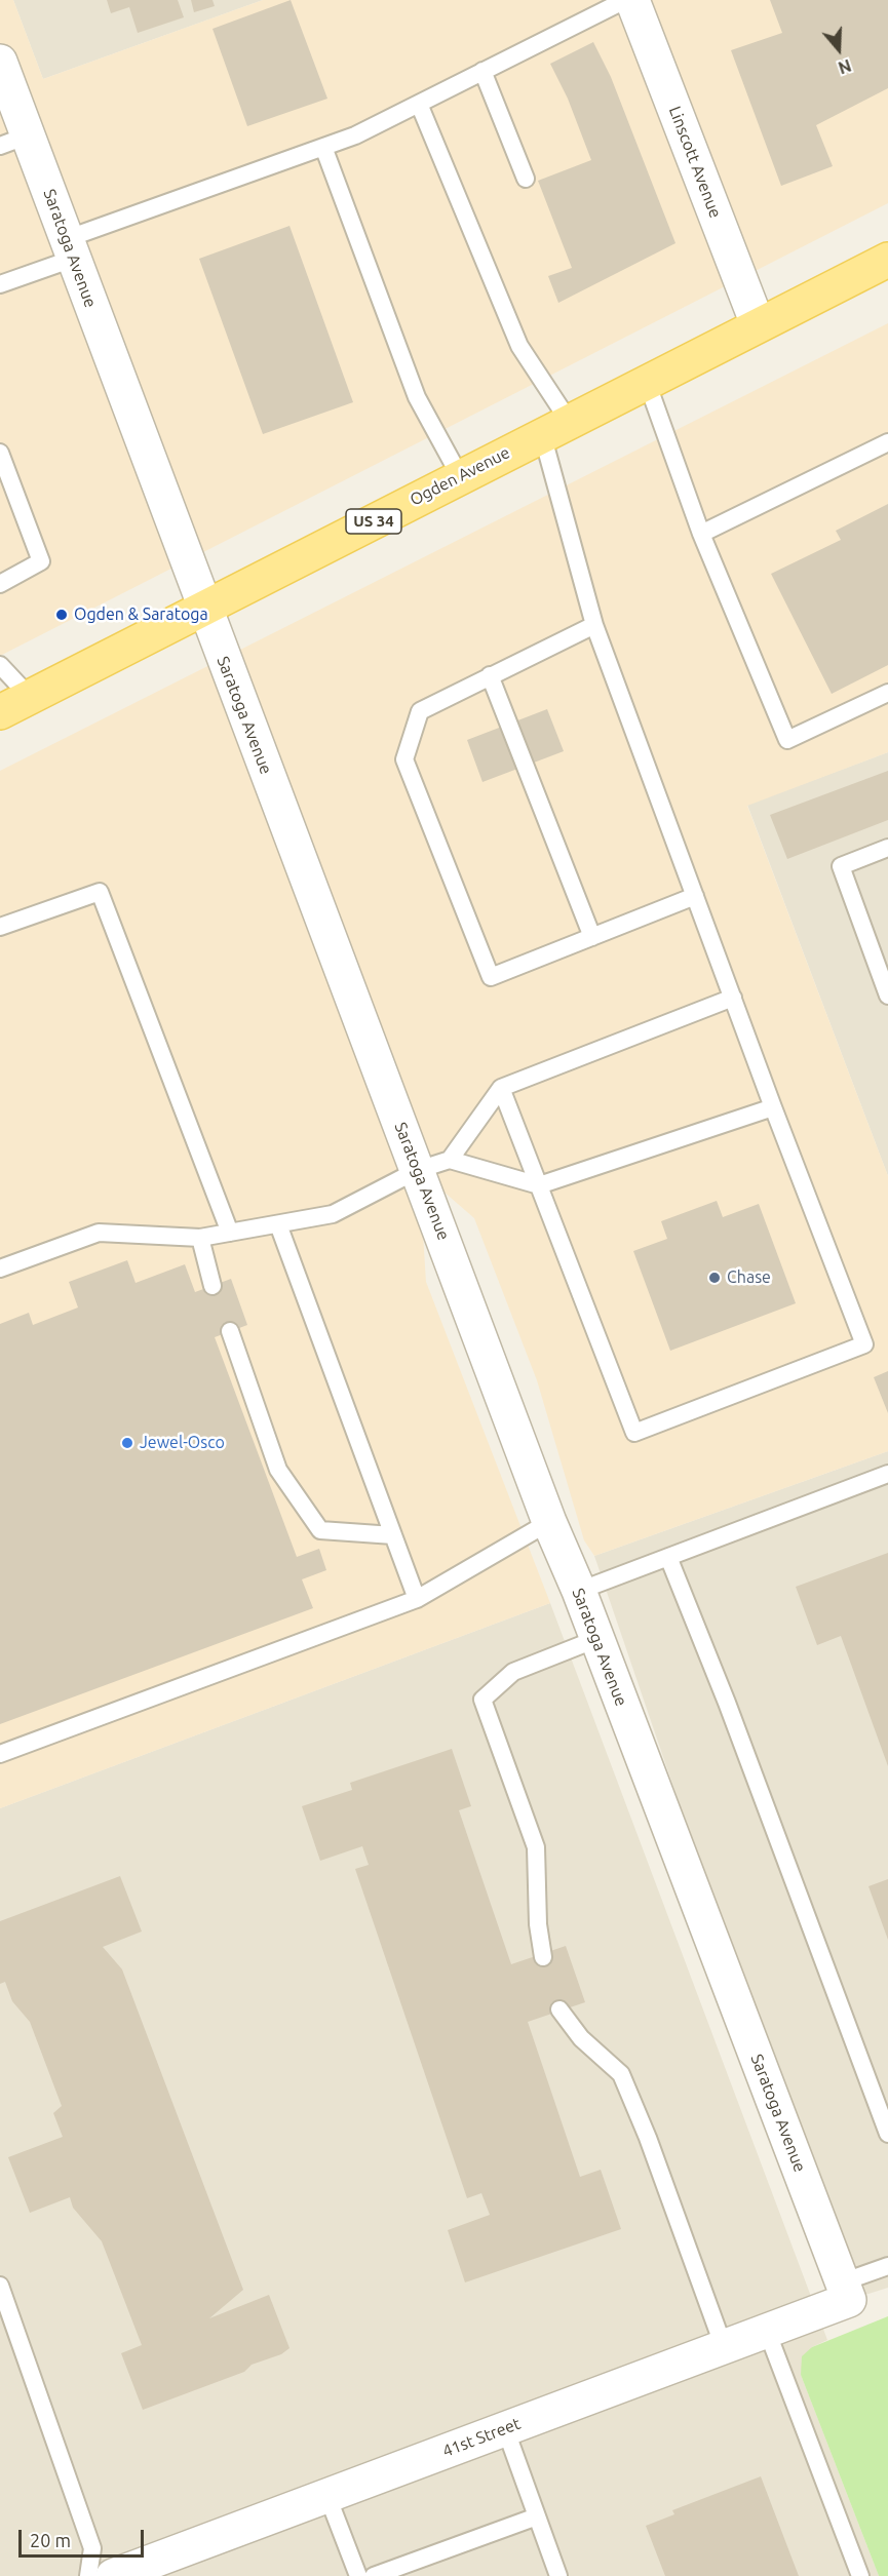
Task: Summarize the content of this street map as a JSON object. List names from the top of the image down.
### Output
{
  "streets": {
    "main road": ["Ogden Avenue", "US 34"],
    "street": ["Linscott Avenue", "Saratoga Avenue", "41st Street"]
  },
  "crossings": [
    ["Linscott Avenue", "Ogden Avenue"],
    ["Saratoga Avenue", "Ogden Avenue"],
    ["Saratoga Avenue", "41st Street"]
  ],
  "places": ["Ogden & Saratoga", "Chase", "Jewel-Osco"],
  "scale_bar": "20 m",
  "north": "bottom"
}
